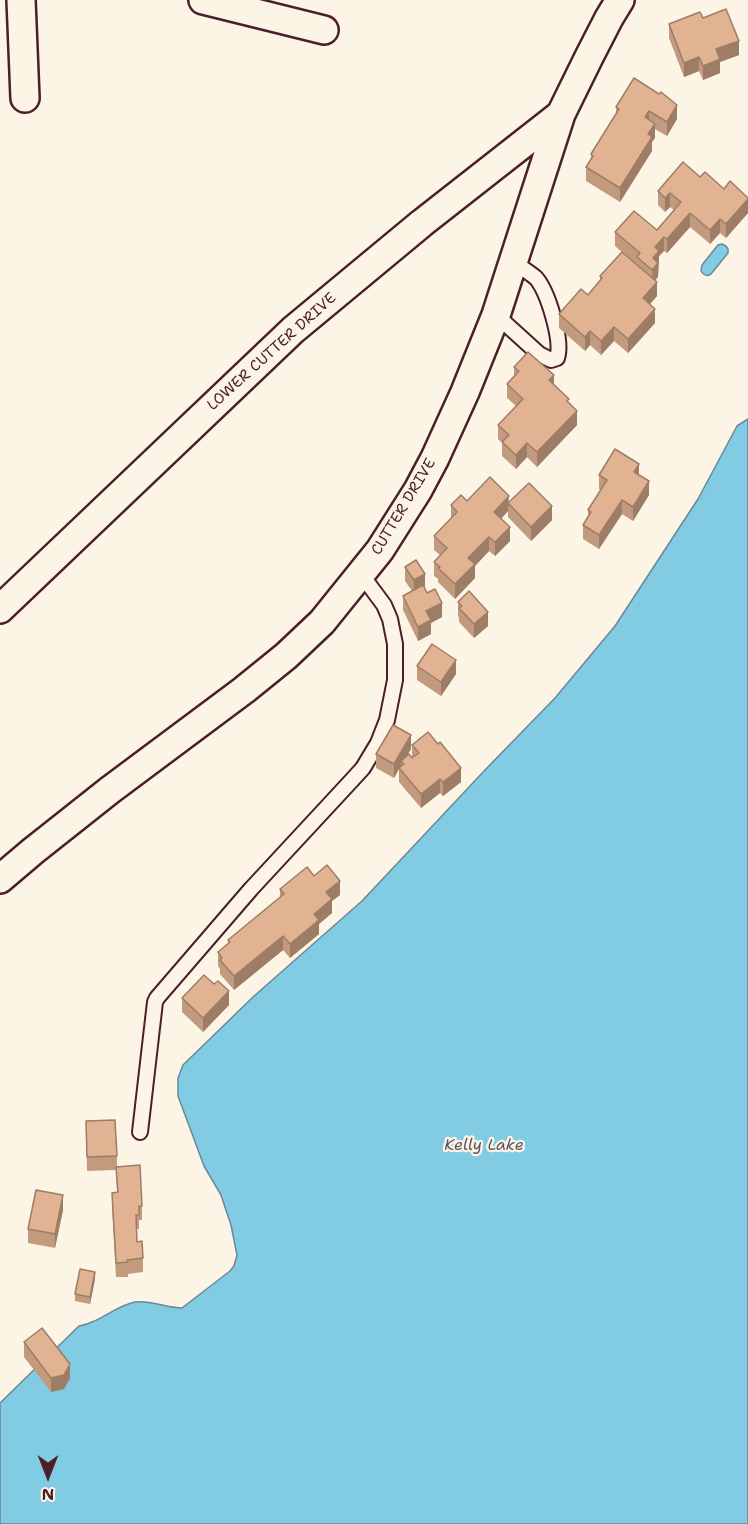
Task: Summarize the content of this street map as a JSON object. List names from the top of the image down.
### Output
{
  "streets": {
    "street": ["LOWER CUTTER DRIVE", "CUTTER DRIVE"]
  },
  "crossings": [
    ["LOWER CUTTER DRIVE", "CUTTER DRIVE"]
  ],
  "water": ["Kelly Lake"],
  "north": "bottom"
}
